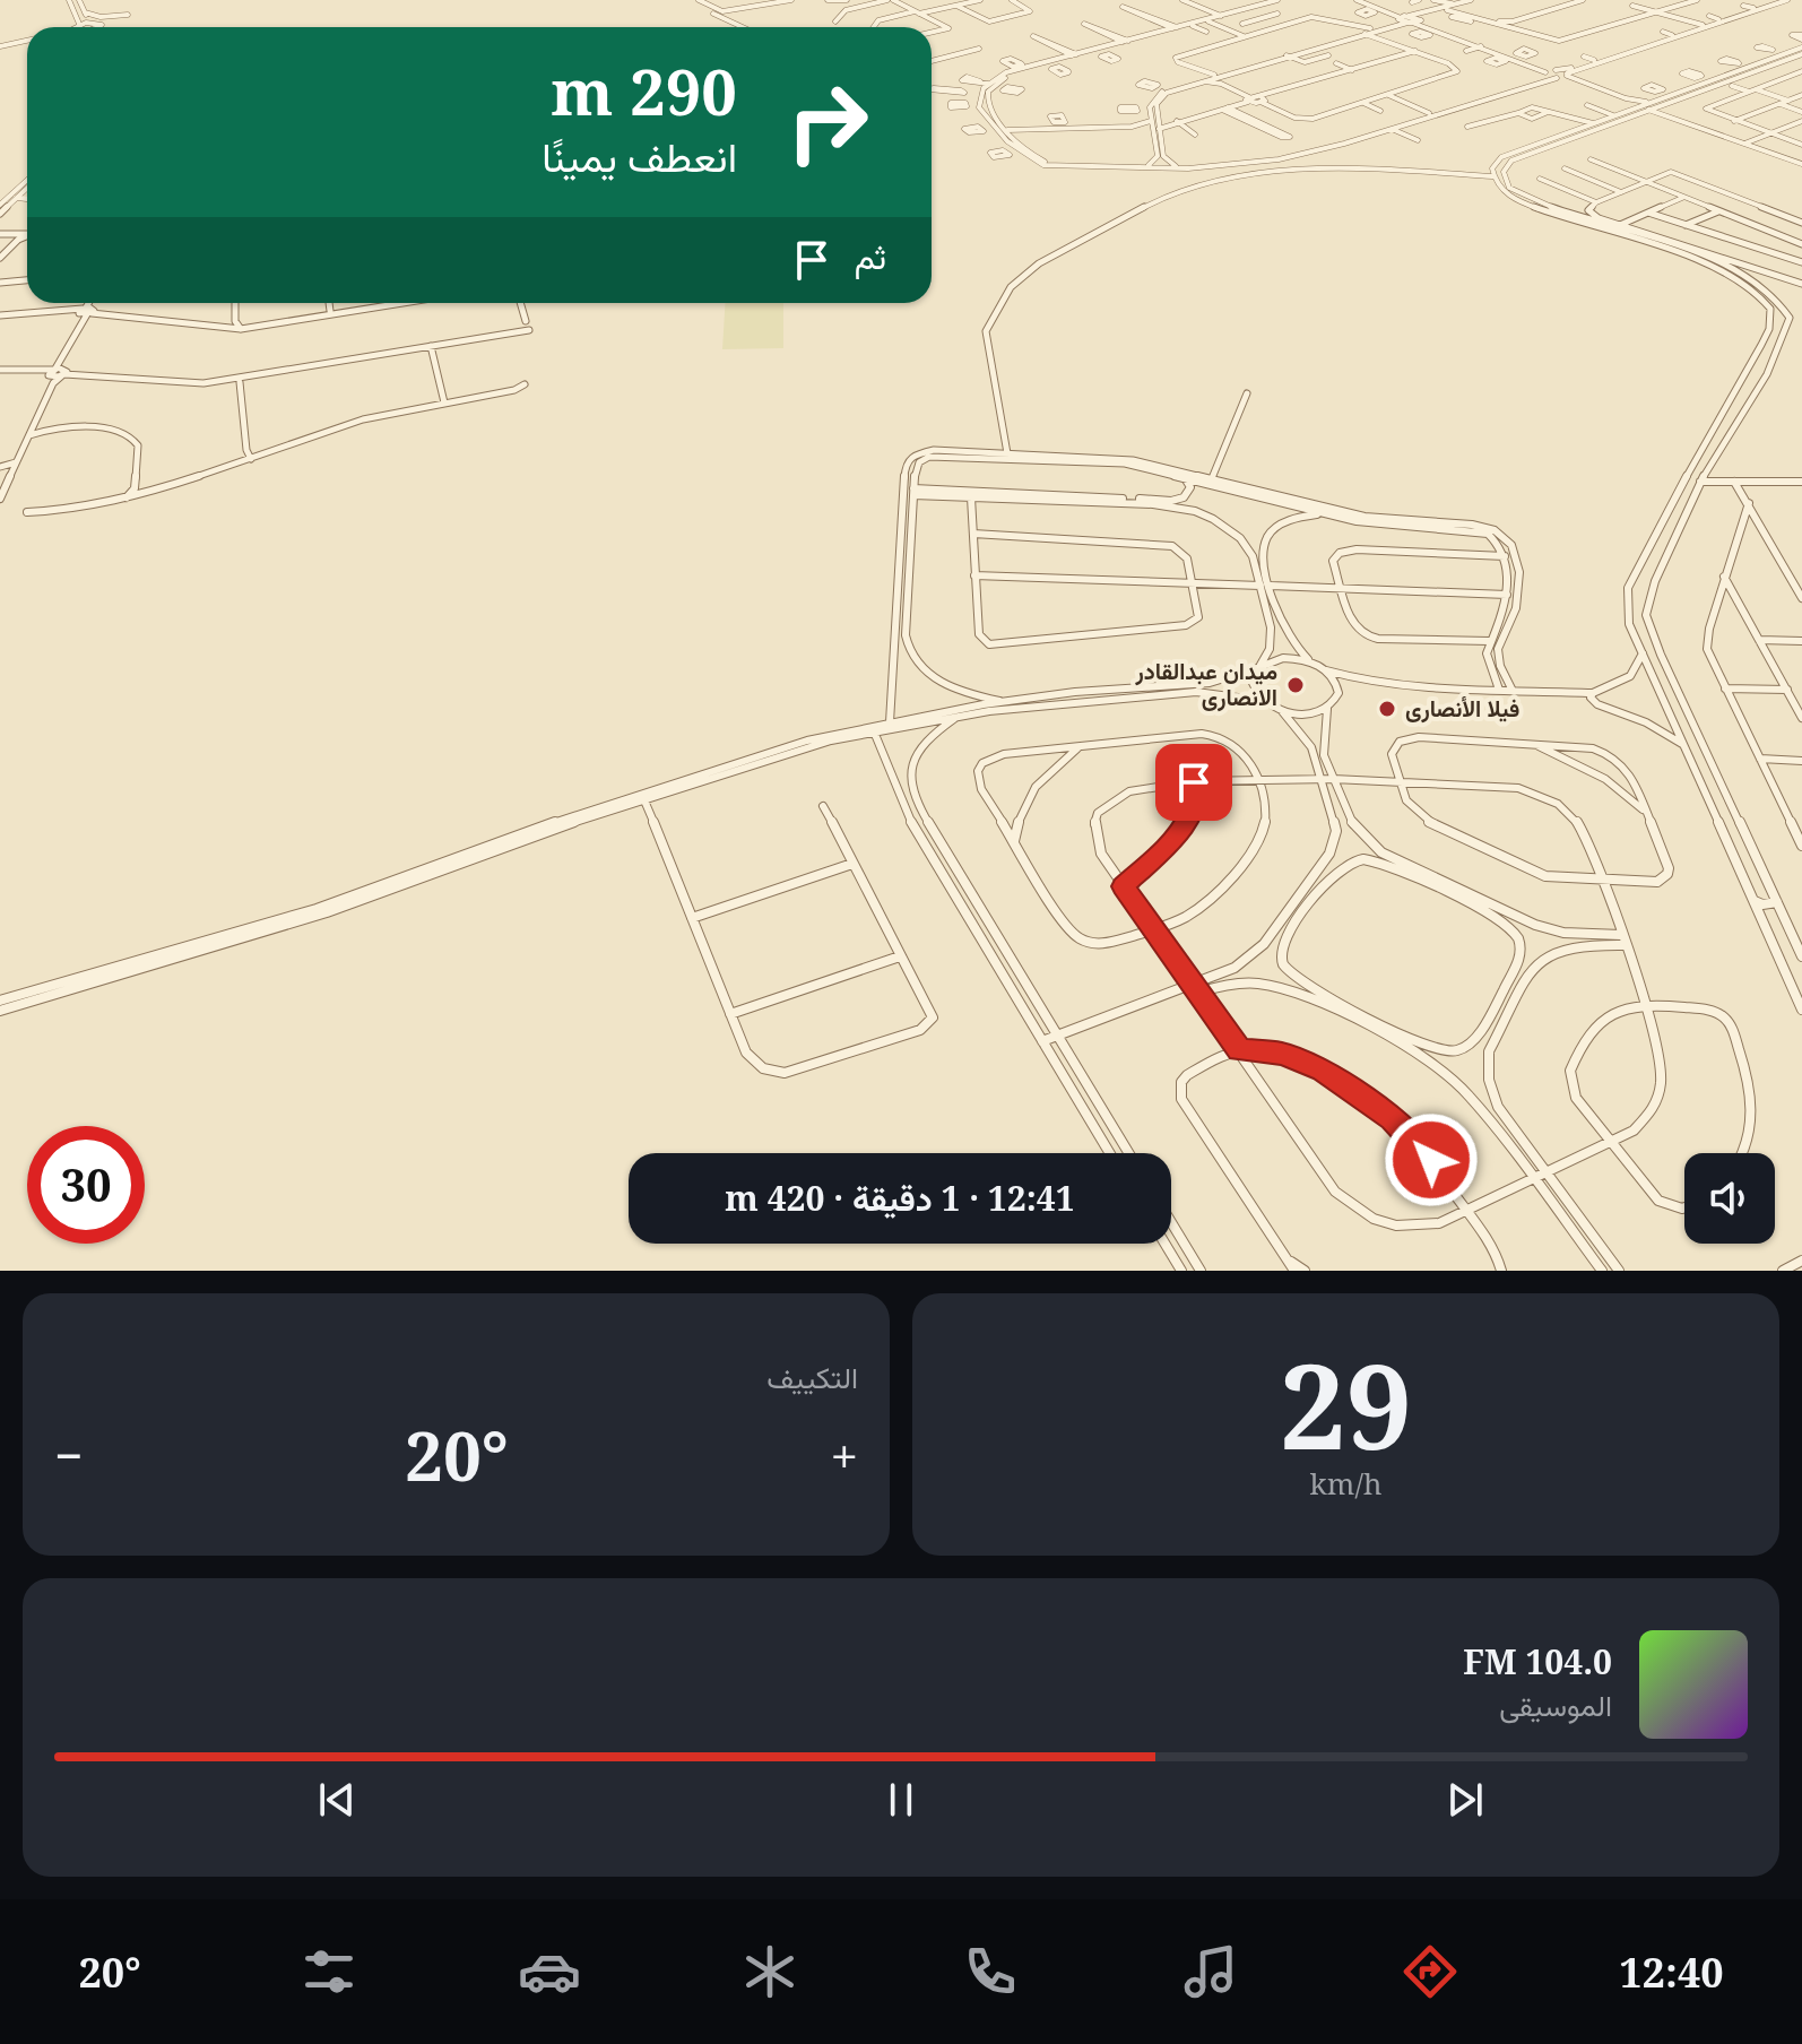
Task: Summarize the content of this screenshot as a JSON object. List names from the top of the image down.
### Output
{
  "places": ["ميدان عبدالقادر الانصارى", "فيلا الأنصارى"],
  "page": {
    "turn": ["290 m", "انعطف يمينًا"],
    "then": "ثم",
    "limit": "30",
    "trip": "12:41 · 1 دقيقة · 420 m",
    "tile": [
      ["29", "km/h"],
      "التكييف"
    ],
    "heat": ["−", "20°", "+"],
    "song": ["104.0 FM", "الموسيقى"],
    "tabs": ["12:40", "20°"]
  }
}
